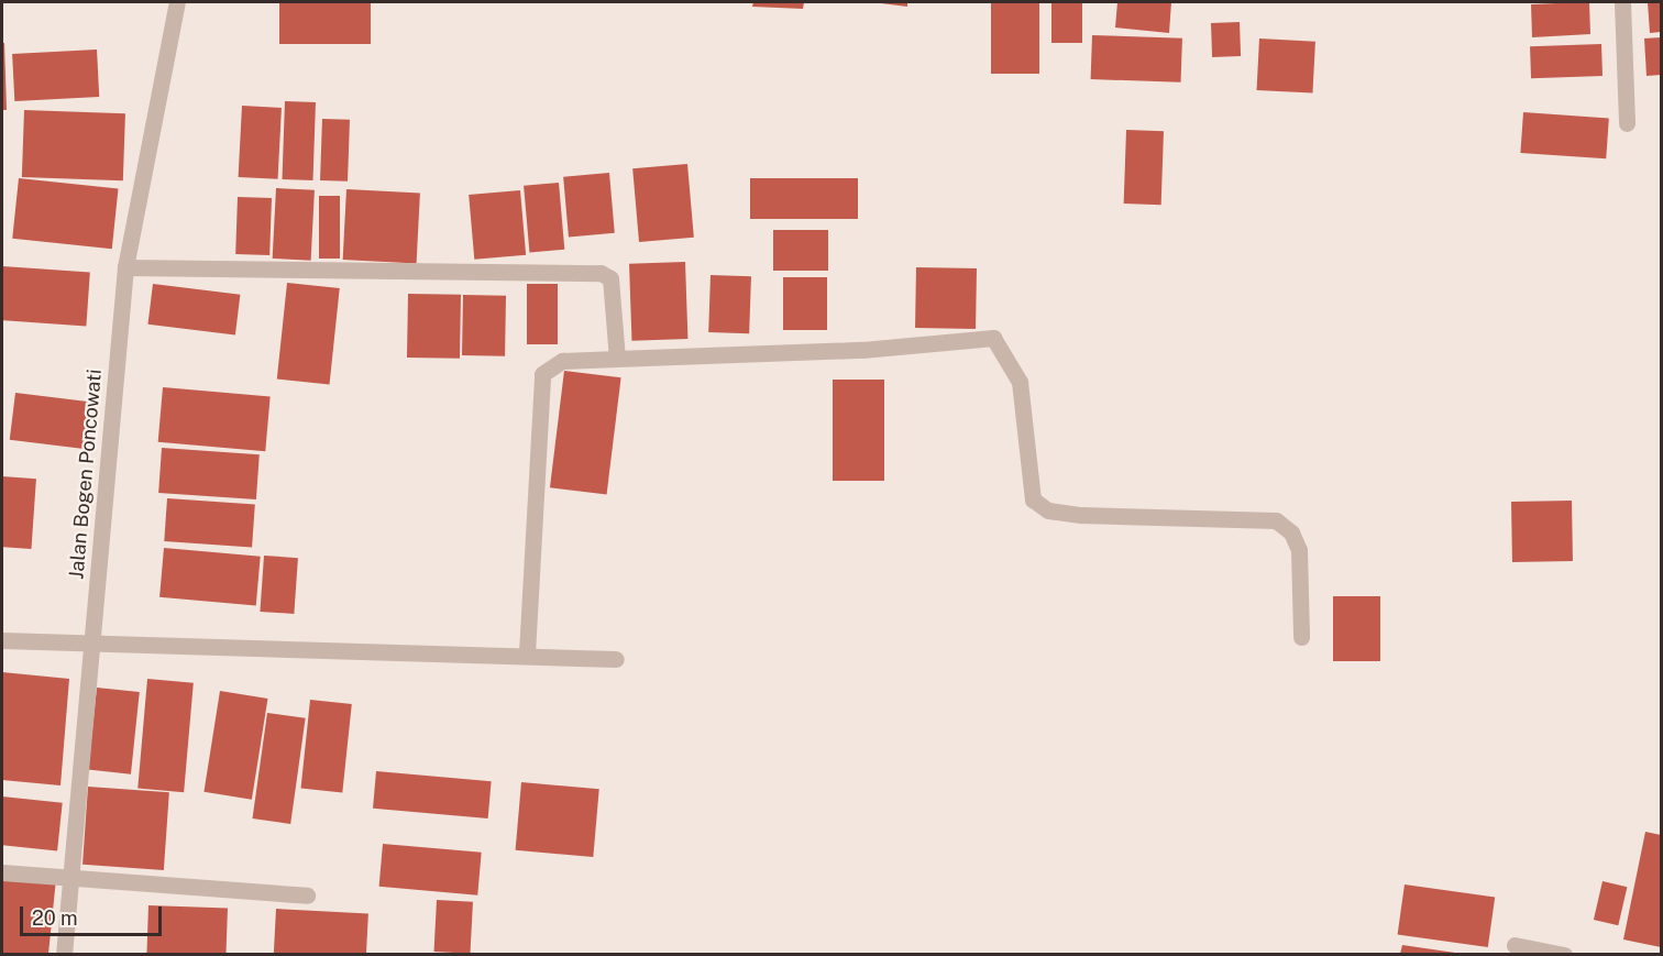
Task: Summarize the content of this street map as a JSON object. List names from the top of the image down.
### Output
{
  "streets": {
    "street": ["Jalan Bogen Poncowati"]
  },
  "scale_bar": "20 m"
}
